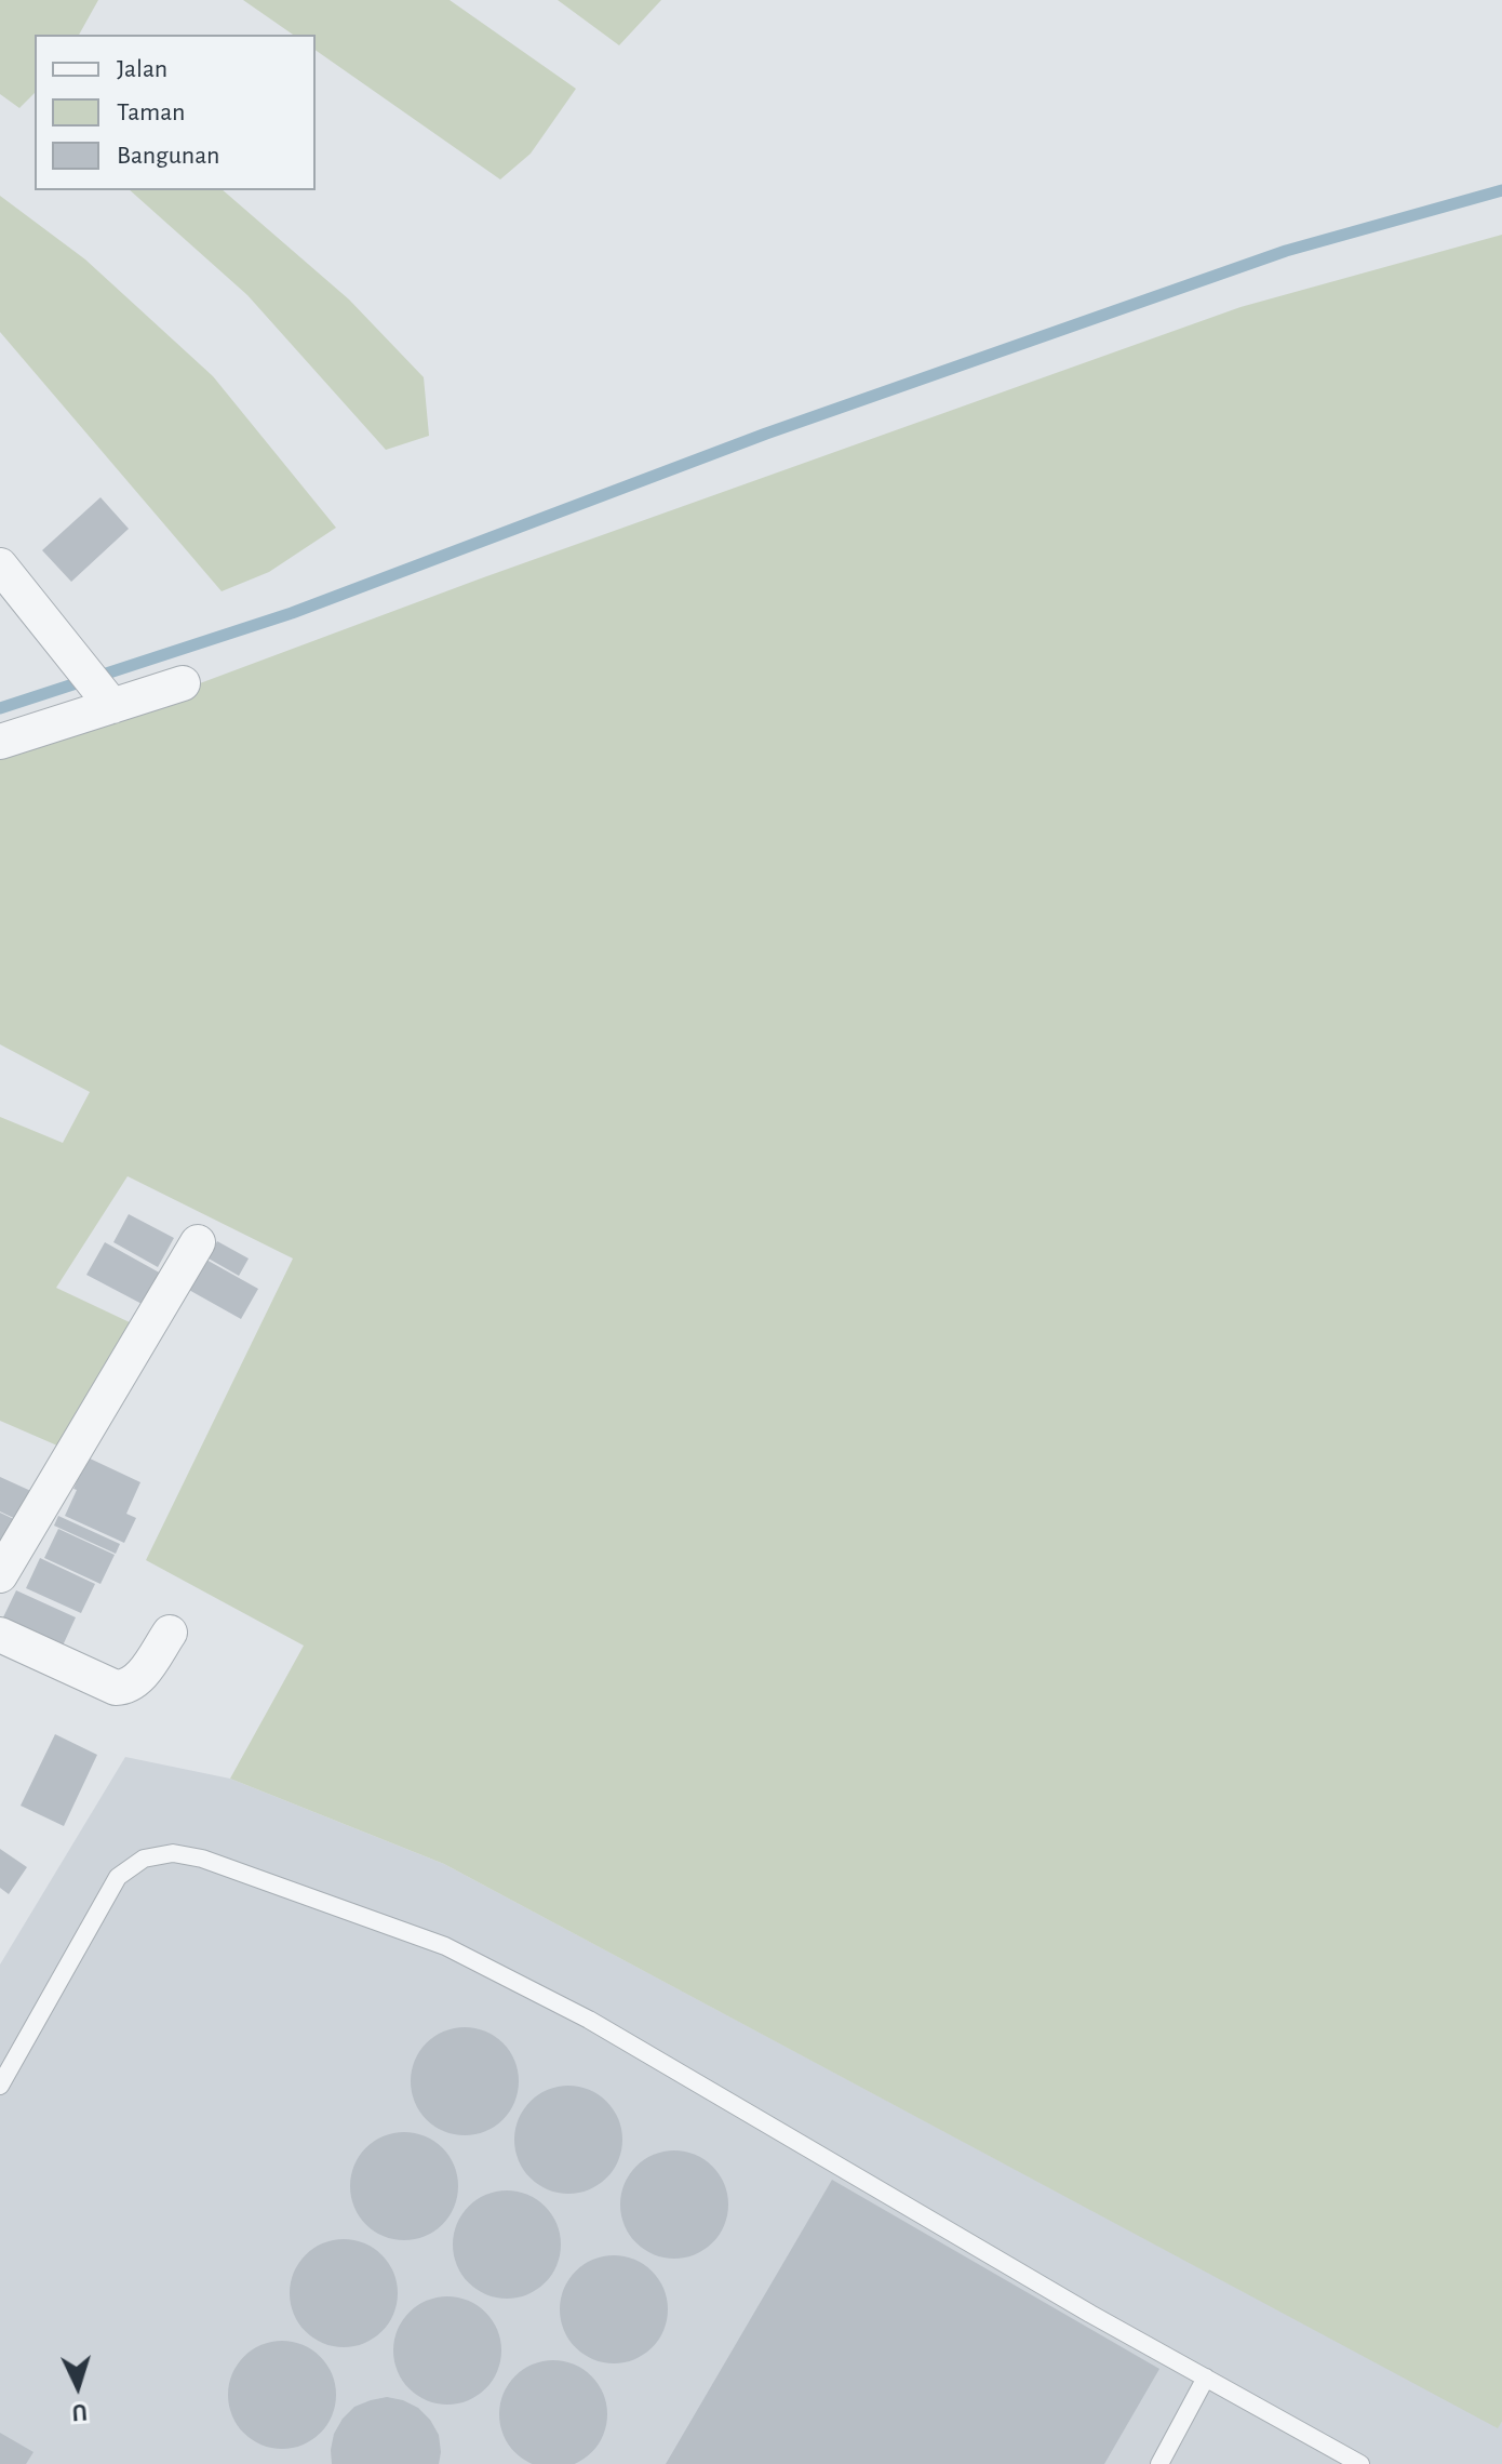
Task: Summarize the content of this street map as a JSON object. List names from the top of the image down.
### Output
{
  "legend": ["Jalan", "Taman", "Bangunan"],
  "north": "bottom"
}
